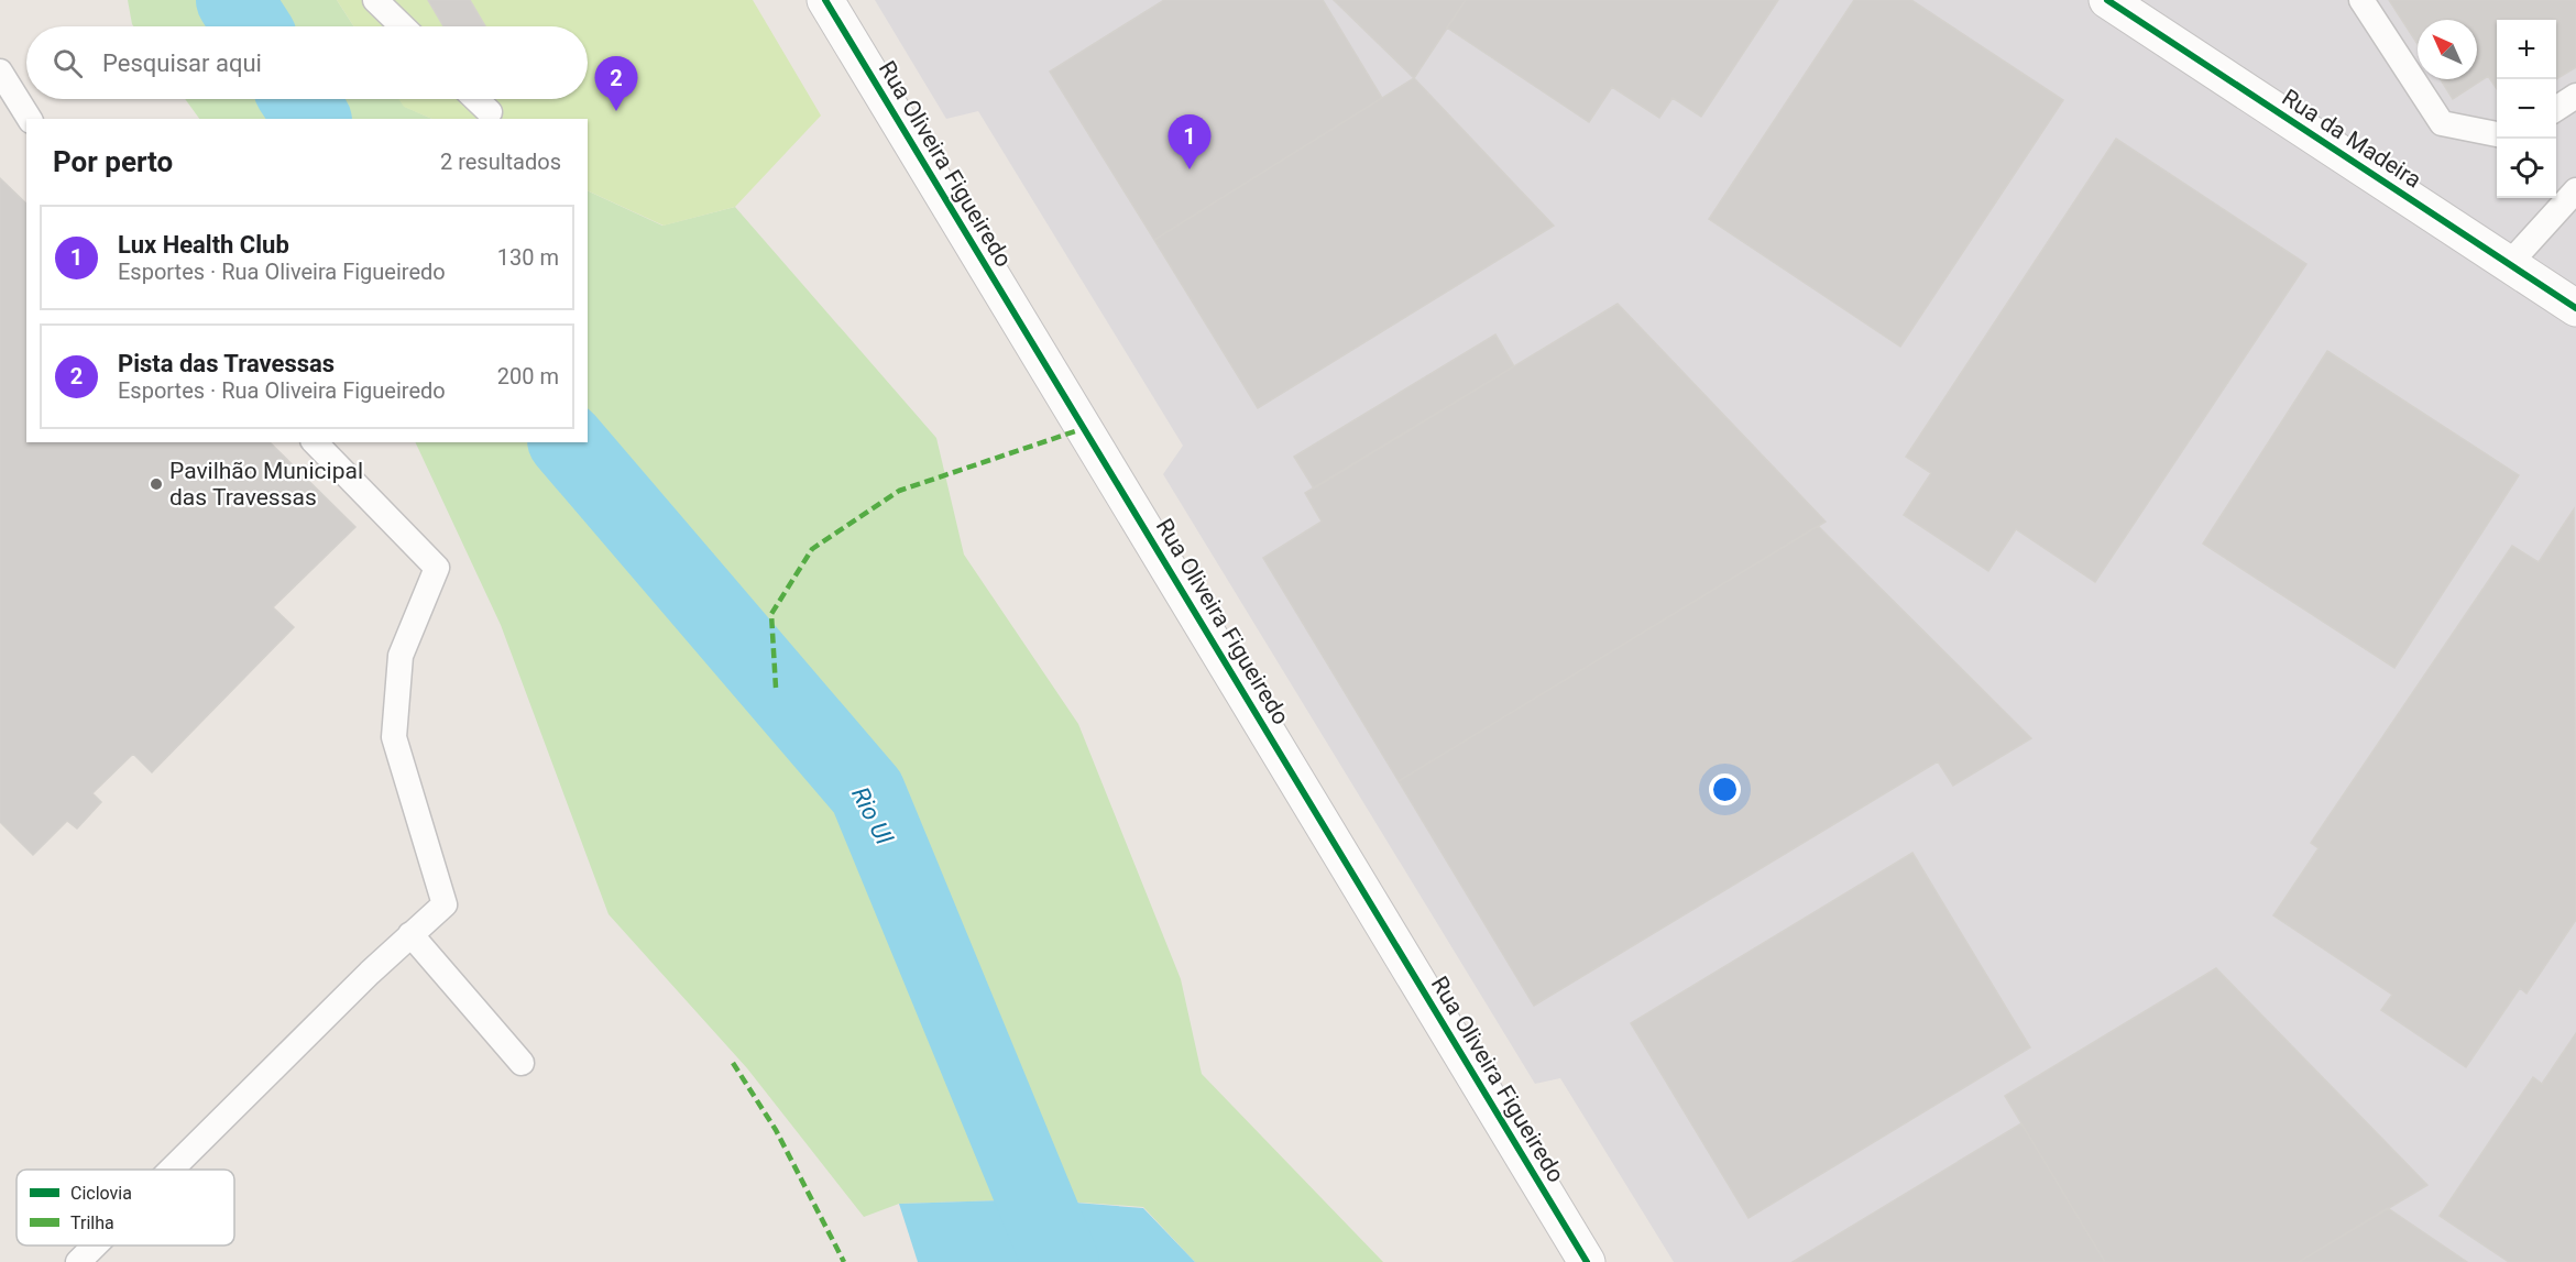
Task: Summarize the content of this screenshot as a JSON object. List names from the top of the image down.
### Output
{
  "streets": {
    "street": ["Rua da Madeira", "Rua Oliveira Figueiredo"]
  },
  "water": ["Rio Ul"],
  "places": ["Pavilhão Municipal das Travessas"],
  "legend": ["Ciclovia", "Trilha"],
  "north": "top left",
  "page": {
    "map_buttons": ["+", "−"],
    "search": "Pesquisar aqui",
    "pins": ["2", "1"],
    "heading": ["Por perto", "2 resultados"],
    "list": [
      {
        "mark": "1",
        "name": "Lux Health Club",
        "note": "Esportes · Rua Oliveira Figueiredo",
        "value": "130 m"
      },
      {
        "mark": "2",
        "name": "Pista das Travessas",
        "note": "Esportes · Rua Oliveira Figueiredo",
        "value": "200 m"
      }
    ]
  }
}
